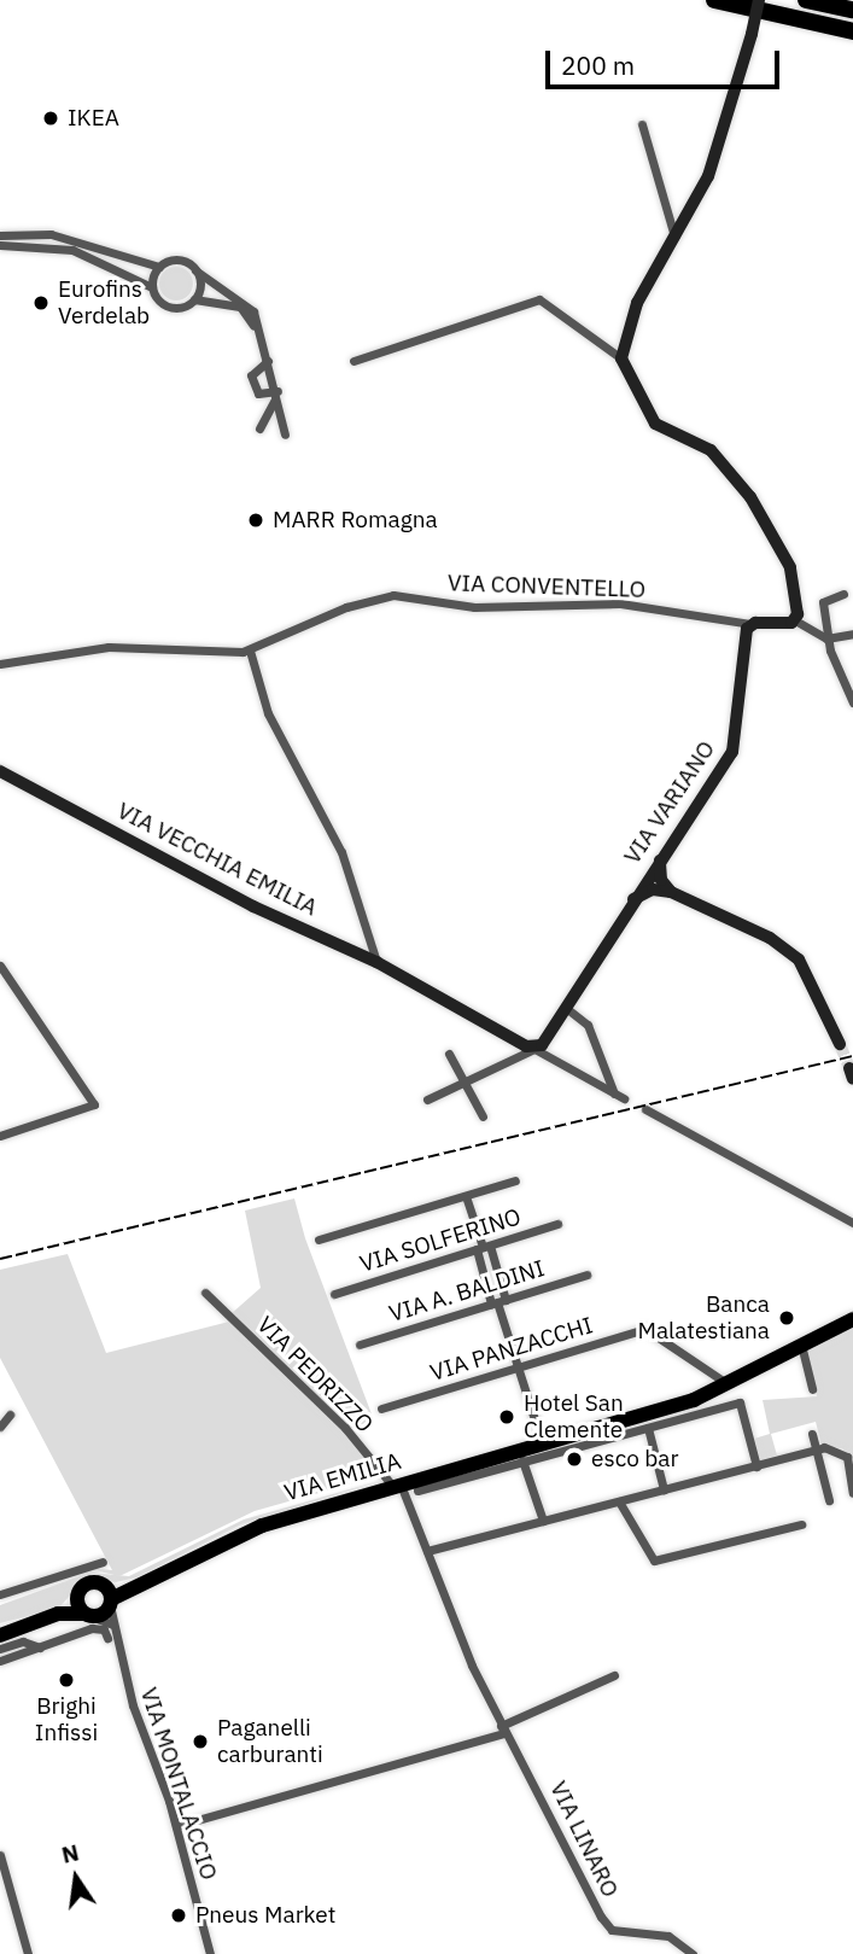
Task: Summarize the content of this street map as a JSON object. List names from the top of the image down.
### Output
{
  "streets": {
    "main road": ["VIA EMILIA"],
    "street": [
      "VIA CONVENTELLO",
      "VIA VARIANO",
      "VIA VECCHIA EMILIA",
      "VIA SOLFERINO",
      "VIA A. BALDINI",
      "VIA PANZACCHI",
      "VIA PEDRIZZO",
      "VIA MONTALACCIO",
      "VIA LINARO"
    ]
  },
  "crossings": [
    ["VIA CONVENTELLO", "VIA VARIANO"],
    ["VIA VARIANO", "VIA VECCHIA EMILIA"],
    ["VIA PANZACCHI", "VIA EMILIA"],
    ["VIA PEDRIZZO", "VIA EMILIA"],
    ["VIA PEDRIZZO", "VIA LINARO"],
    ["VIA EMILIA", "VIA MONTALACCIO"],
    ["VIA EMILIA", "VIA LINARO"]
  ],
  "places": [
    "IKEA",
    "Eurofins Verdelab",
    "MARR Romagna",
    "Banca Malatestiana",
    "Hotel San Clemente",
    "esco bar",
    "Brighi Infissi",
    "Paganelli carburanti",
    "Pneus Market"
  ],
  "scale_bar": "200 m",
  "north": "top"
}
